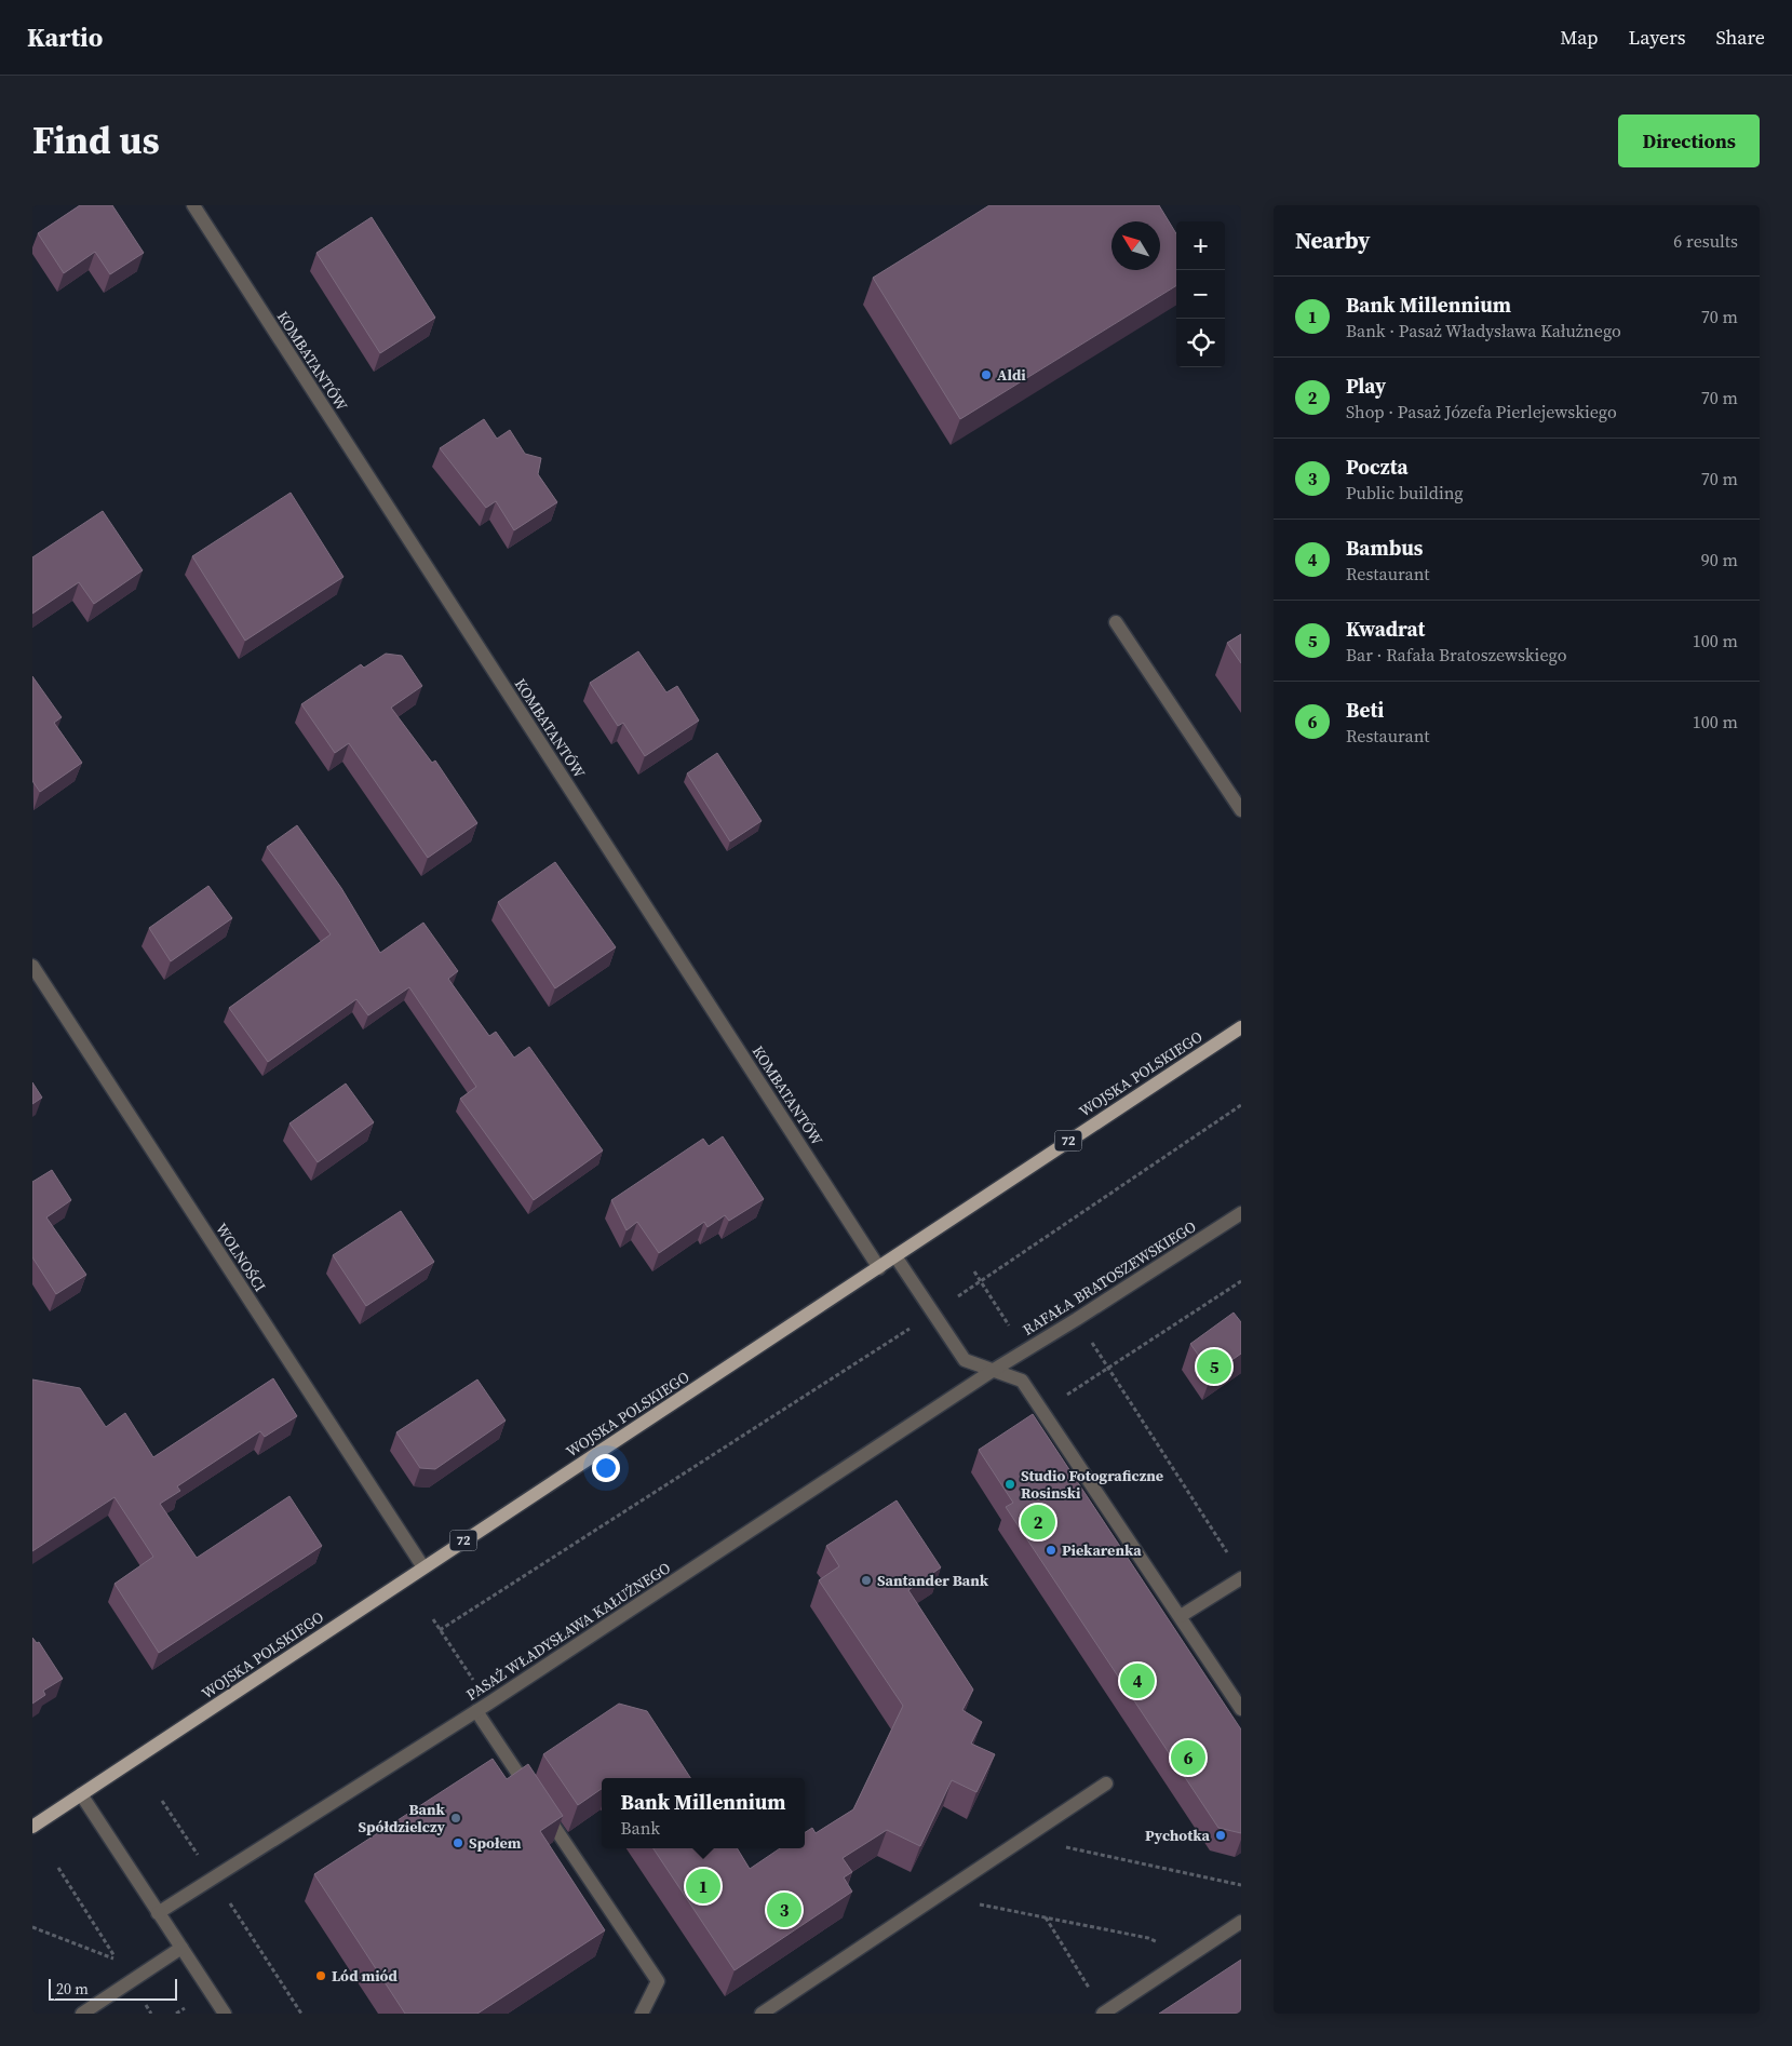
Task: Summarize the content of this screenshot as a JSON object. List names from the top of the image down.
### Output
{
  "streets": {
    "main road": ["WOJSKA POLSKIEGO", "72"],
    "street": [
      "KOMBATANTÓW",
      "WOLNOŚCI",
      "RAFAŁA BRATOSZEWSKIEGO",
      "PASAŻ WŁADYSŁAWA KAŁUŻNEGO"
    ]
  },
  "crossings": [
    ["KOMBATANTÓW", "WOJSKA POLSKIEGO"],
    ["WOJSKA POLSKIEGO", "WOLNOŚCI"],
    ["RAFAŁA BRATOSZEWSKIEGO", "PASAŻ WŁADYSŁAWA KAŁUŻNEGO"]
  ],
  "places": [
    "Aldi",
    "Studio Fotograficzne Rosinski",
    "Piekarenka",
    "Santander Bank",
    "Bank Spółdzielczy",
    "Pychotka",
    "Społem",
    "Lód miód"
  ],
  "scale_bar": "20 m",
  "north": "top left",
  "page": {
    "header": "Kartio",
    "nav": ["Map", "Layers", "Share"],
    "title": "Find us",
    "buttons": "Directions",
    "heading": ["Nearby", "6 results"],
    "map_buttons": ["+", "−"],
    "list": [
      {
        "mark": "1",
        "name": "Bank Millennium",
        "note": "Bank · Pasaż Władysława Kałużnego",
        "value": "70 m"
      },
      {
        "mark": "2",
        "name": "Play",
        "note": "Shop · Pasaż Józefa Pierlejewskiego",
        "value": "70 m"
      },
      {
        "mark": "3",
        "name": "Poczta",
        "note": "Public building",
        "value": "70 m"
      },
      {
        "mark": "4",
        "name": "Bambus",
        "note": "Restaurant",
        "value": "90 m"
      },
      {
        "mark": "5",
        "name": "Kwadrat",
        "note": "Bar · Rafała Bratoszewskiego",
        "value": "100 m"
      },
      {
        "mark": "6",
        "name": "Beti",
        "note": "Restaurant",
        "value": "100 m"
      }
    ],
    "pins": [
      "5",
      "2",
      "4",
      "6",
      "1",
      "3"
    ],
    "popup": ["Bank Millennium", "Bank"],
    "scale": "20 m"
  }
}
